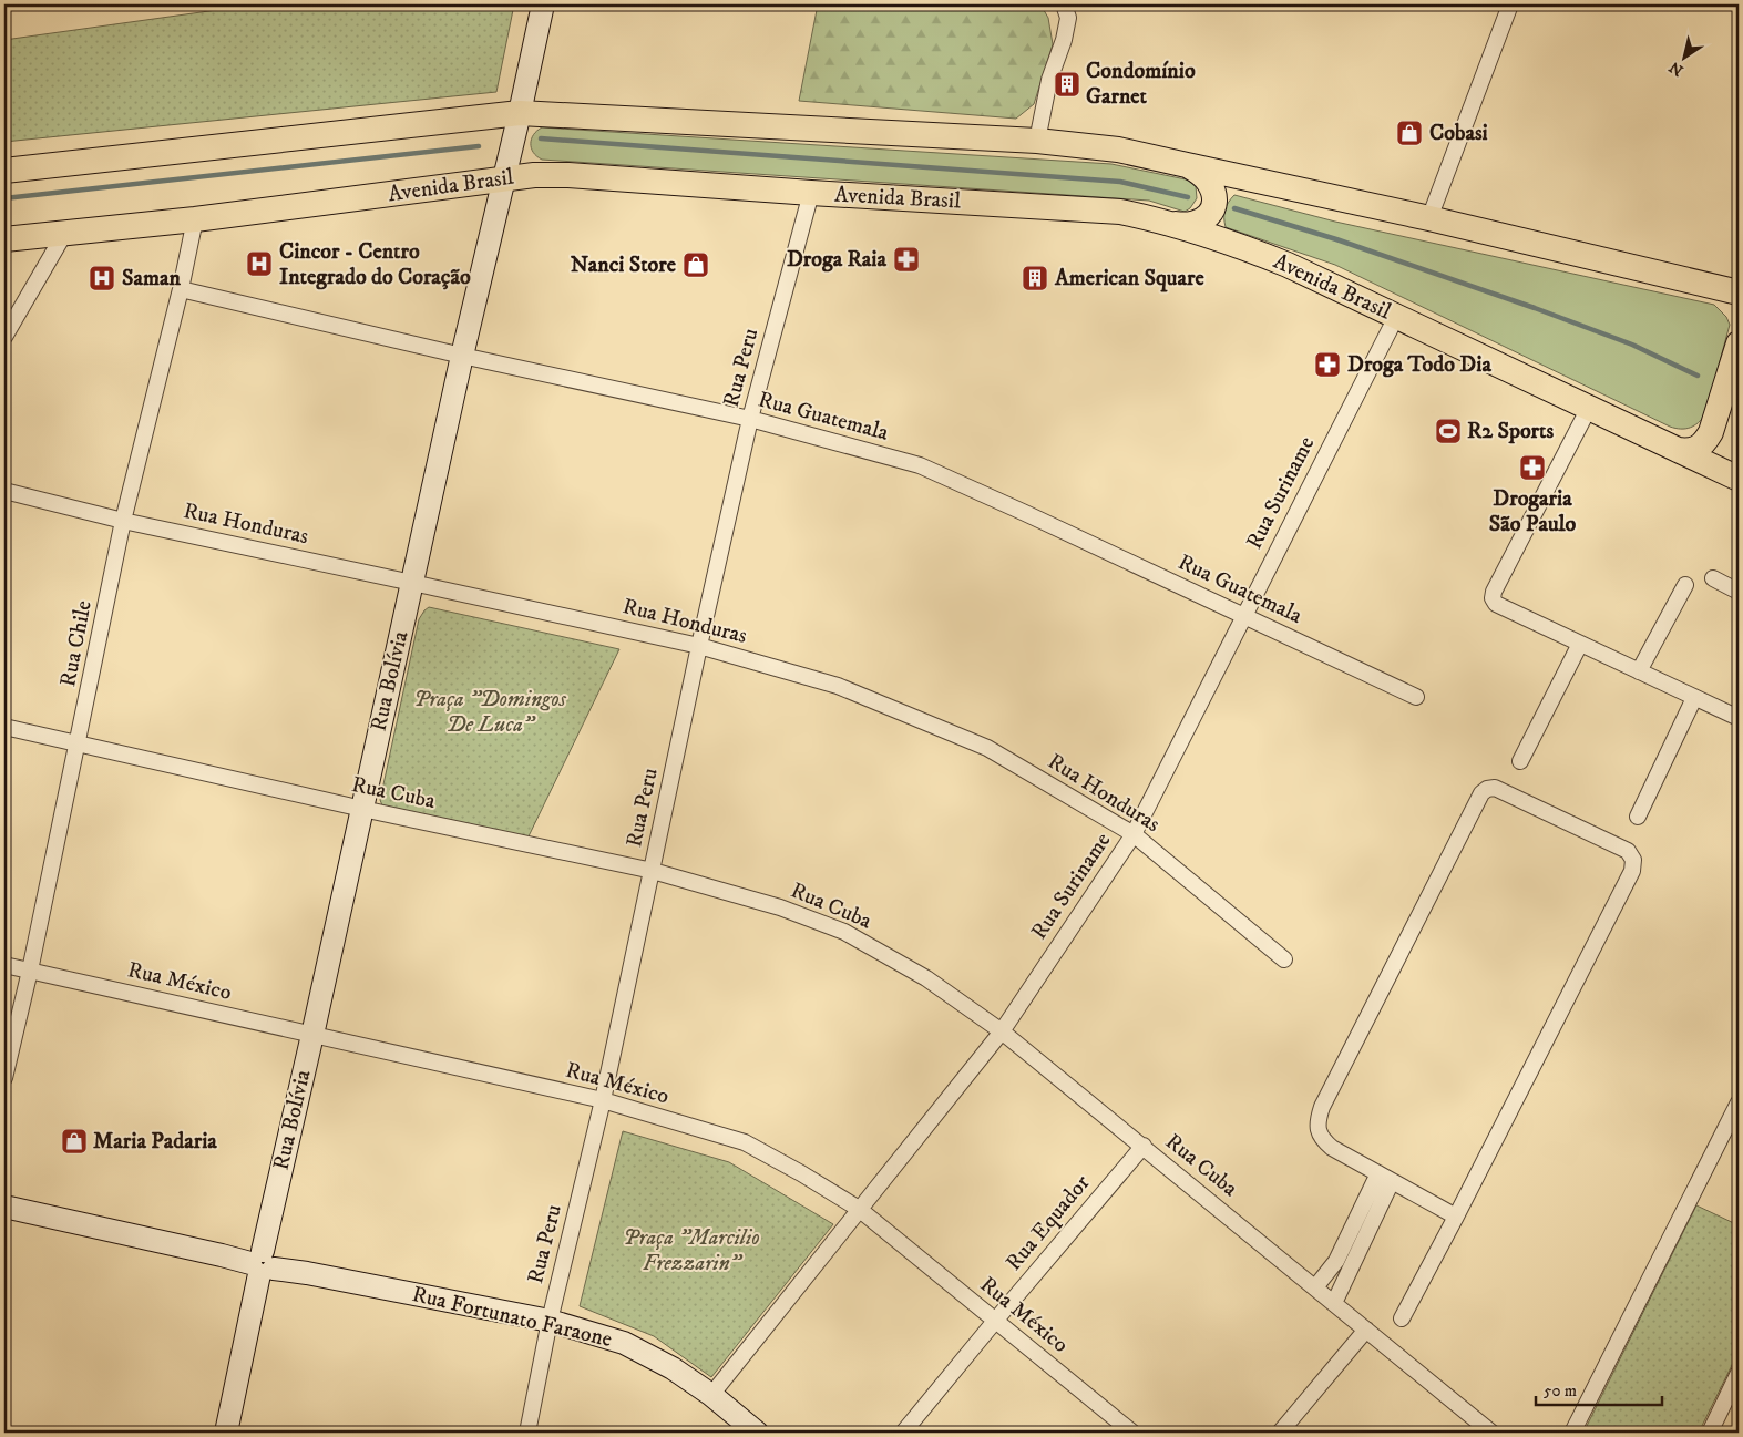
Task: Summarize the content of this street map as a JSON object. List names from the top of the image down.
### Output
{
  "streets": {
    "main road": ["Avenida Brasil", "Rua Bolívia", "Rua Fortunato Faraone"],
    "street": [
      "Rua Peru",
      "Rua Guatemala",
      "Rua Suriname",
      "Rua Honduras",
      "Rua Chile",
      "Rua Cuba",
      "Rua México",
      "Rua Equador"
    ]
  },
  "crossings": [
    ["Avenida Brasil", "Rua Peru"],
    ["Avenida Brasil", "Rua Suriname"],
    ["Avenida Brasil", "Rua Chile"],
    ["Avenida Brasil", "Rua Bolívia"],
    ["Rua Peru", "Rua Guatemala"],
    ["Rua Peru", "Rua Honduras"],
    ["Rua Peru", "Rua Cuba"],
    ["Rua Peru", "Rua México"],
    ["Rua Peru", "Rua Fortunato Faraone"],
    ["Rua Guatemala", "Rua Suriname"],
    ["Rua Guatemala", "Rua Chile"],
    ["Rua Guatemala", "Rua Bolívia"],
    ["Rua Suriname", "Rua Honduras"],
    ["Rua Suriname", "Rua Cuba"],
    ["Rua Suriname", "Rua México"],
    ["Rua Suriname", "Rua Fortunato Faraone"],
    ["Rua Honduras", "Rua Chile"],
    ["Rua Honduras", "Rua Bolívia"],
    ["Rua Chile", "Rua Cuba"],
    ["Rua Chile", "Rua México"],
    ["Rua Bolívia", "Rua Cuba"],
    ["Rua Bolívia", "Rua México"],
    ["Rua Bolívia", "Rua Fortunato Faraone"],
    ["Rua Cuba", "Rua Equador"],
    ["Rua México", "Rua Equador"]
  ],
  "parks": ["Praça \"Domingos De Luca\"", "Praça \"Marcilio Frezzarin\""],
  "places": {
    "building": ["Condomínio Garnet", "American Square"],
    "shop": ["Cobasi", "Nanci Store", "Maria Padaria"],
    "pharmacy": ["Droga Raia", "Droga Todo Dia", "Drogaria São Paulo"],
    "hospital": ["Cincor - Centro Integrado do Coração", "Saman"],
    "sports": ["R2 Sports"]
  },
  "scale_bar": "50 m",
  "north": "bottom left"
}
